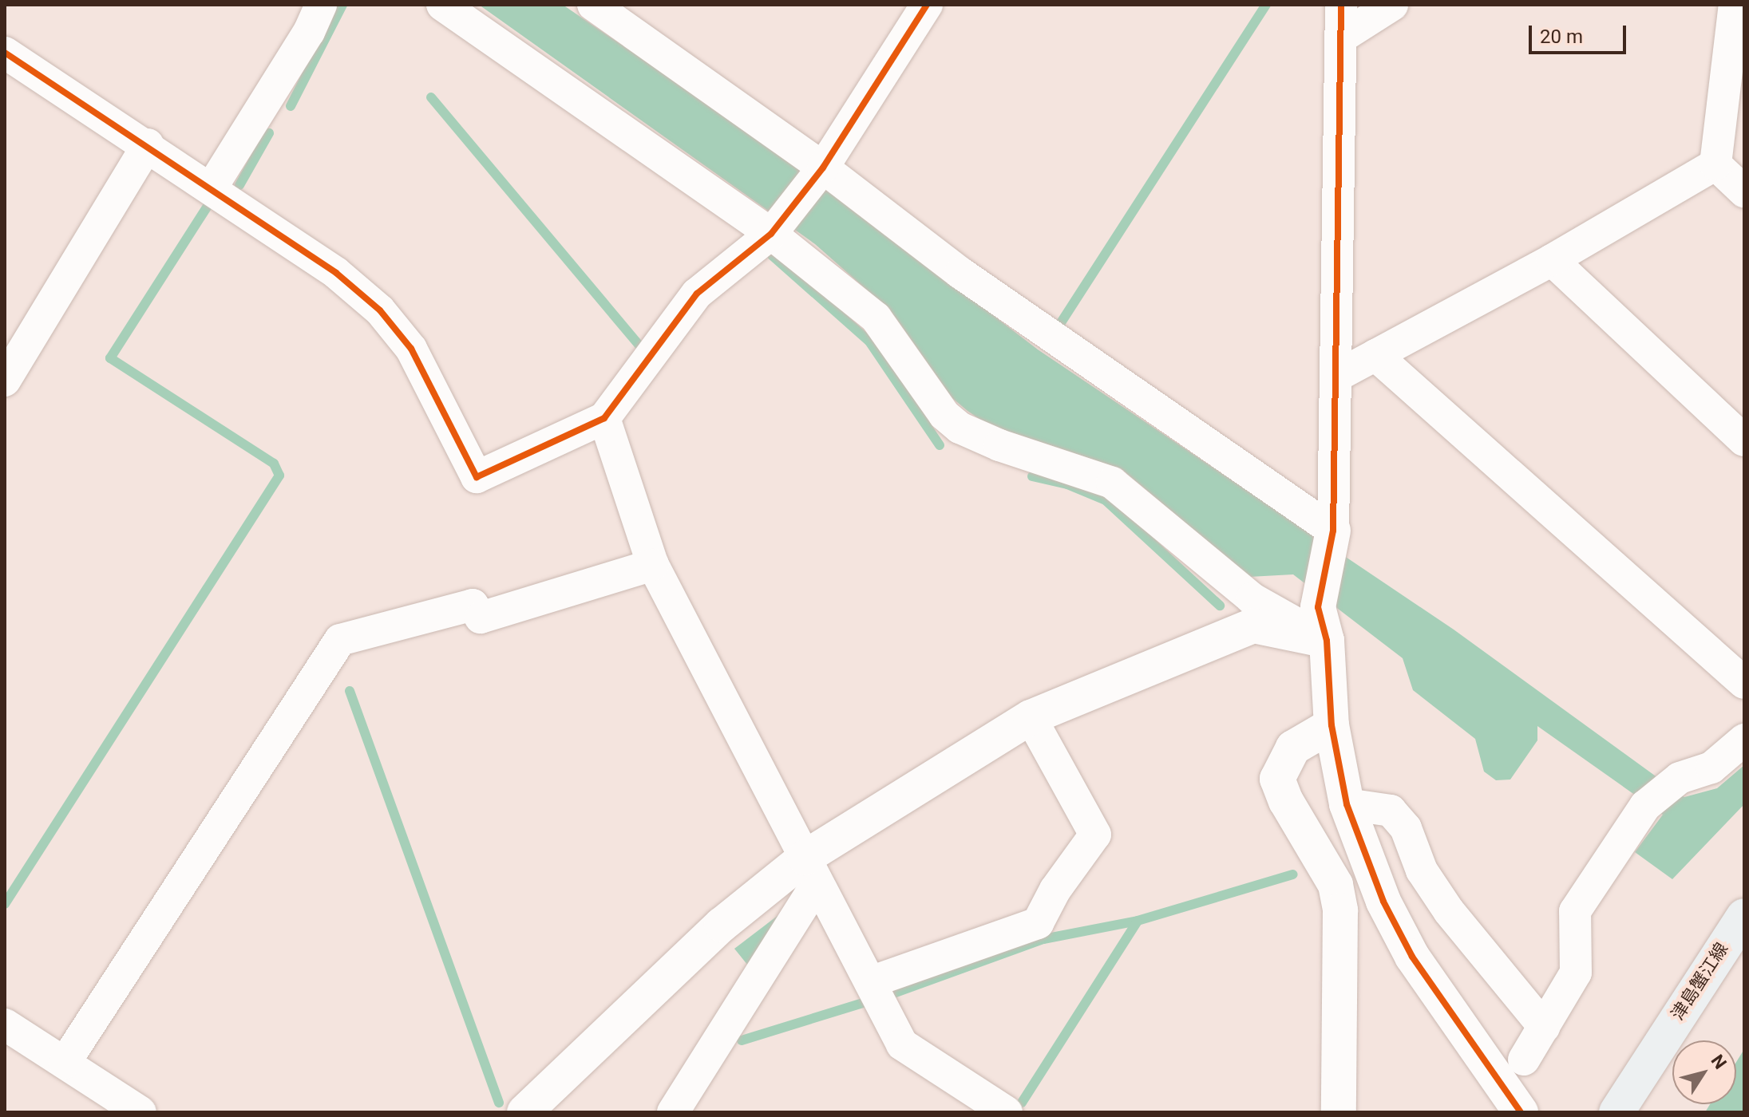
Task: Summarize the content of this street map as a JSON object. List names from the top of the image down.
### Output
{
  "streets": {
    "main road": ["津島蟹江線"]
  },
  "scale_bar": "20 m",
  "north": "top right"
}
